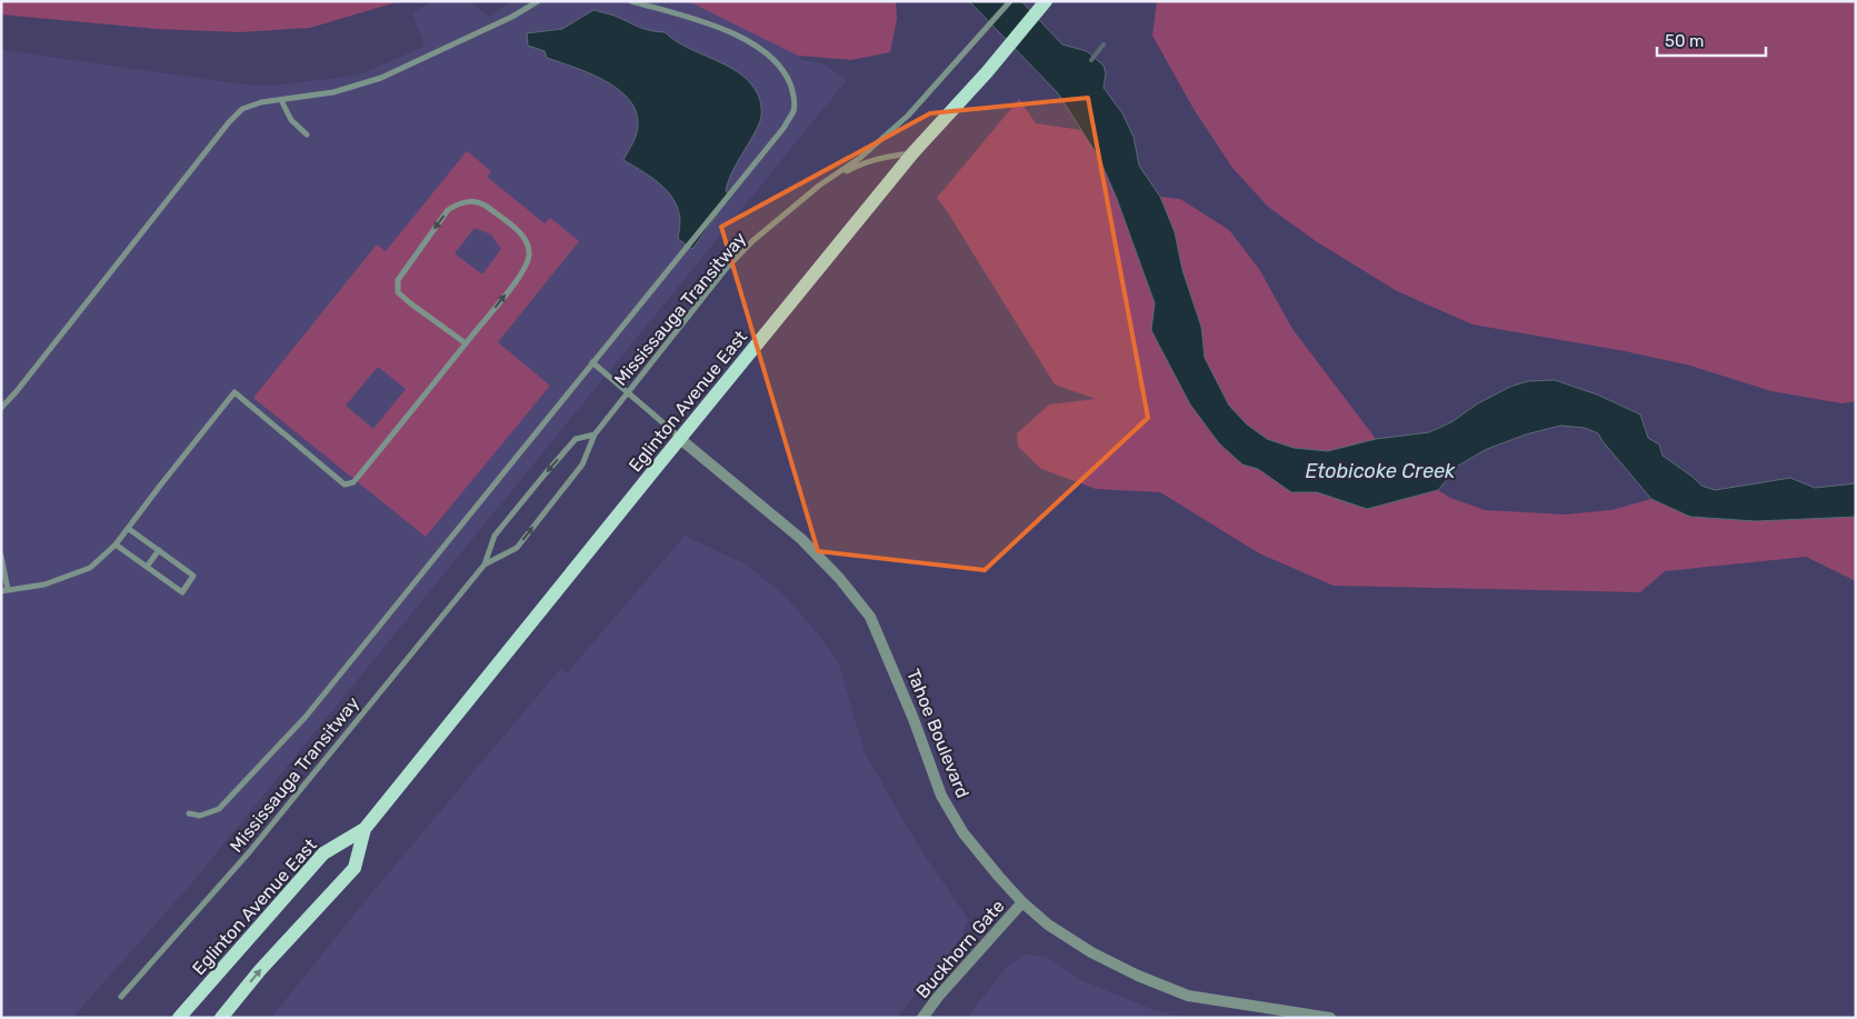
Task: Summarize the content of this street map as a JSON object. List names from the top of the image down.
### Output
{
  "streets": {
    "main road": ["Eglinton Avenue East"],
    "street": ["Tahoe Boulevard", "Buckhorn Gate"],
    "lane": ["Mississauga Transitway"]
  },
  "crossings": [
    ["Mississauga Transitway", "Eglinton Avenue East"],
    ["Eglinton Avenue East", "Tahoe Boulevard"],
    ["Tahoe Boulevard", "Buckhorn Gate"]
  ],
  "water": ["Etobicoke Creek"],
  "scale_bar": "50 m"
}
